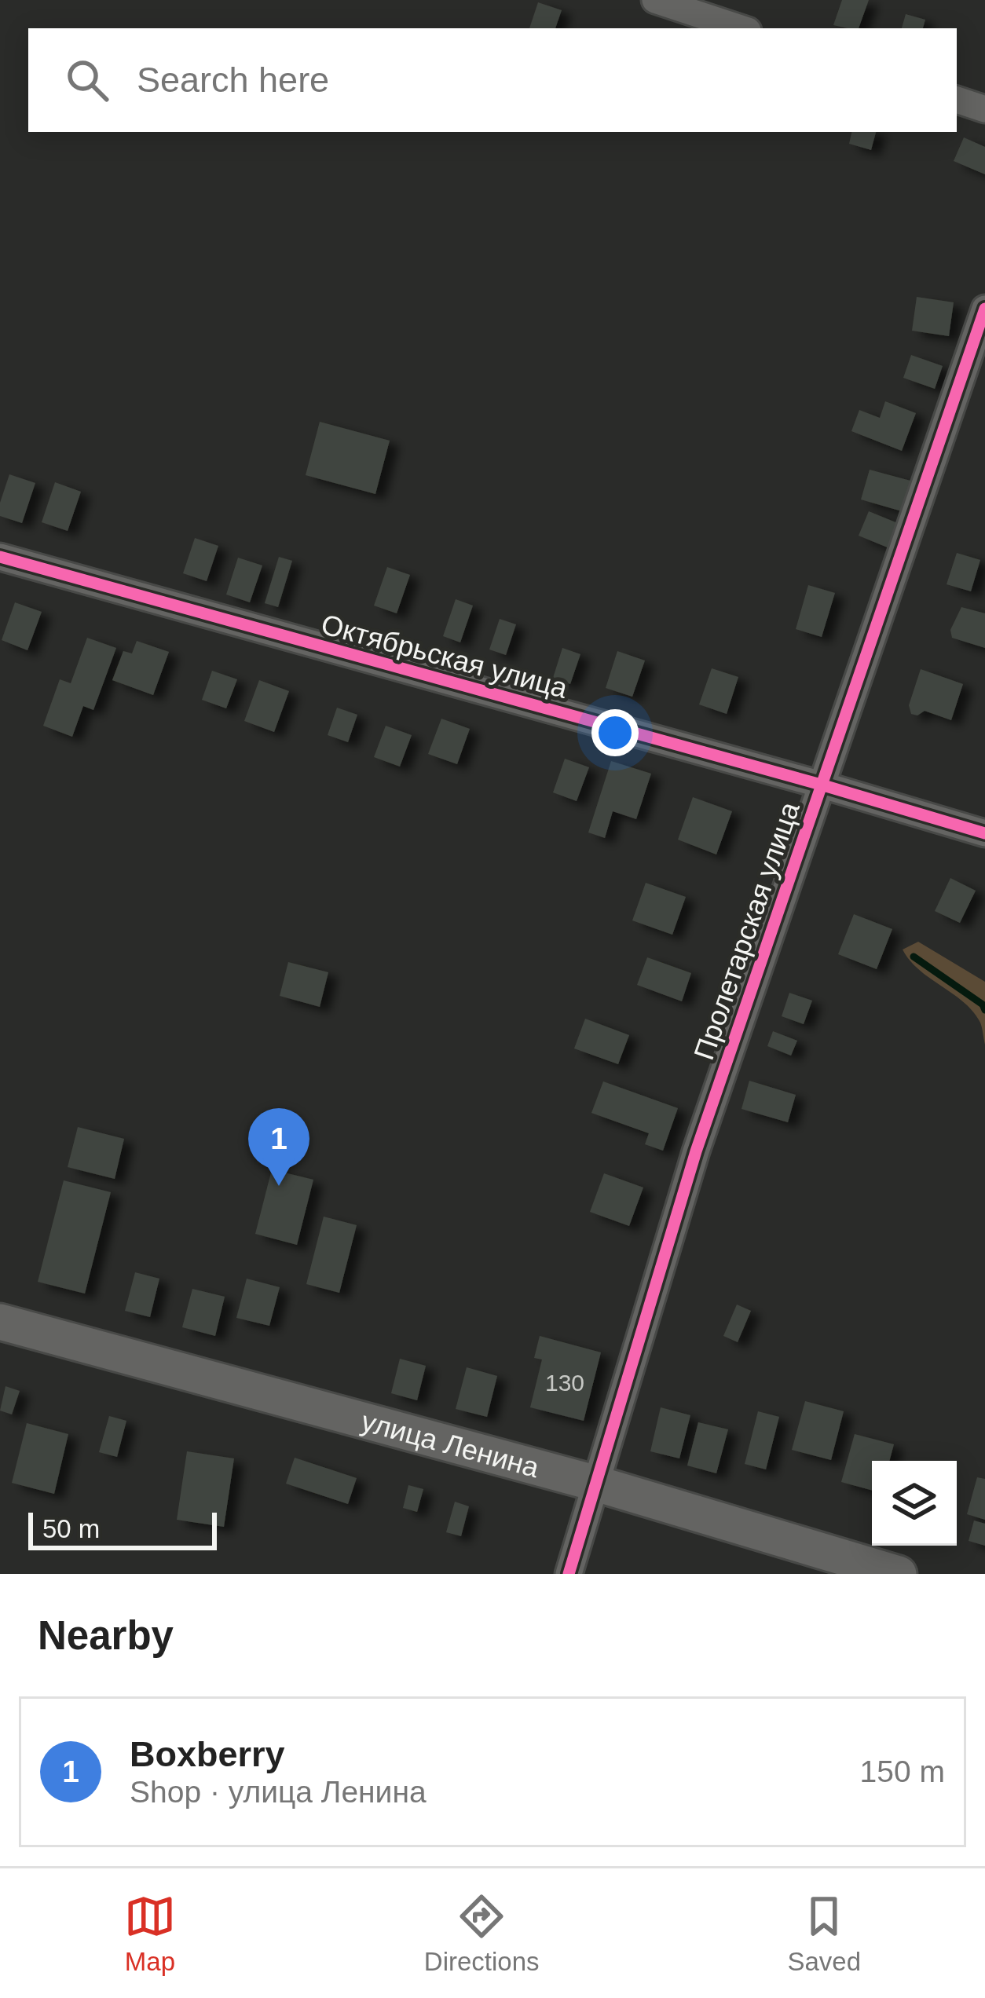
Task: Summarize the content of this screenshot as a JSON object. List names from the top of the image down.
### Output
{
  "streets": {
    "street": ["Октябрьская улица", "Пролетарская улица", "улица Ленина"]
  },
  "crossings": [
    ["Октябрьская улица", "Пролетарская улица"],
    ["Пролетарская улица", "улица Ленина"]
  ],
  "house_numbers": ["130"],
  "scale_bar": "50 m",
  "page": {
    "search": "Search here",
    "pins": "1",
    "scale": "50 m",
    "heading": "Nearby",
    "list": [
      {
        "mark": "1",
        "name": "Boxberry",
        "note": "Shop · улица Ленина",
        "value": "150 m"
      }
    ],
    "nav": ["Map", "Directions", "Saved"]
  }
}
